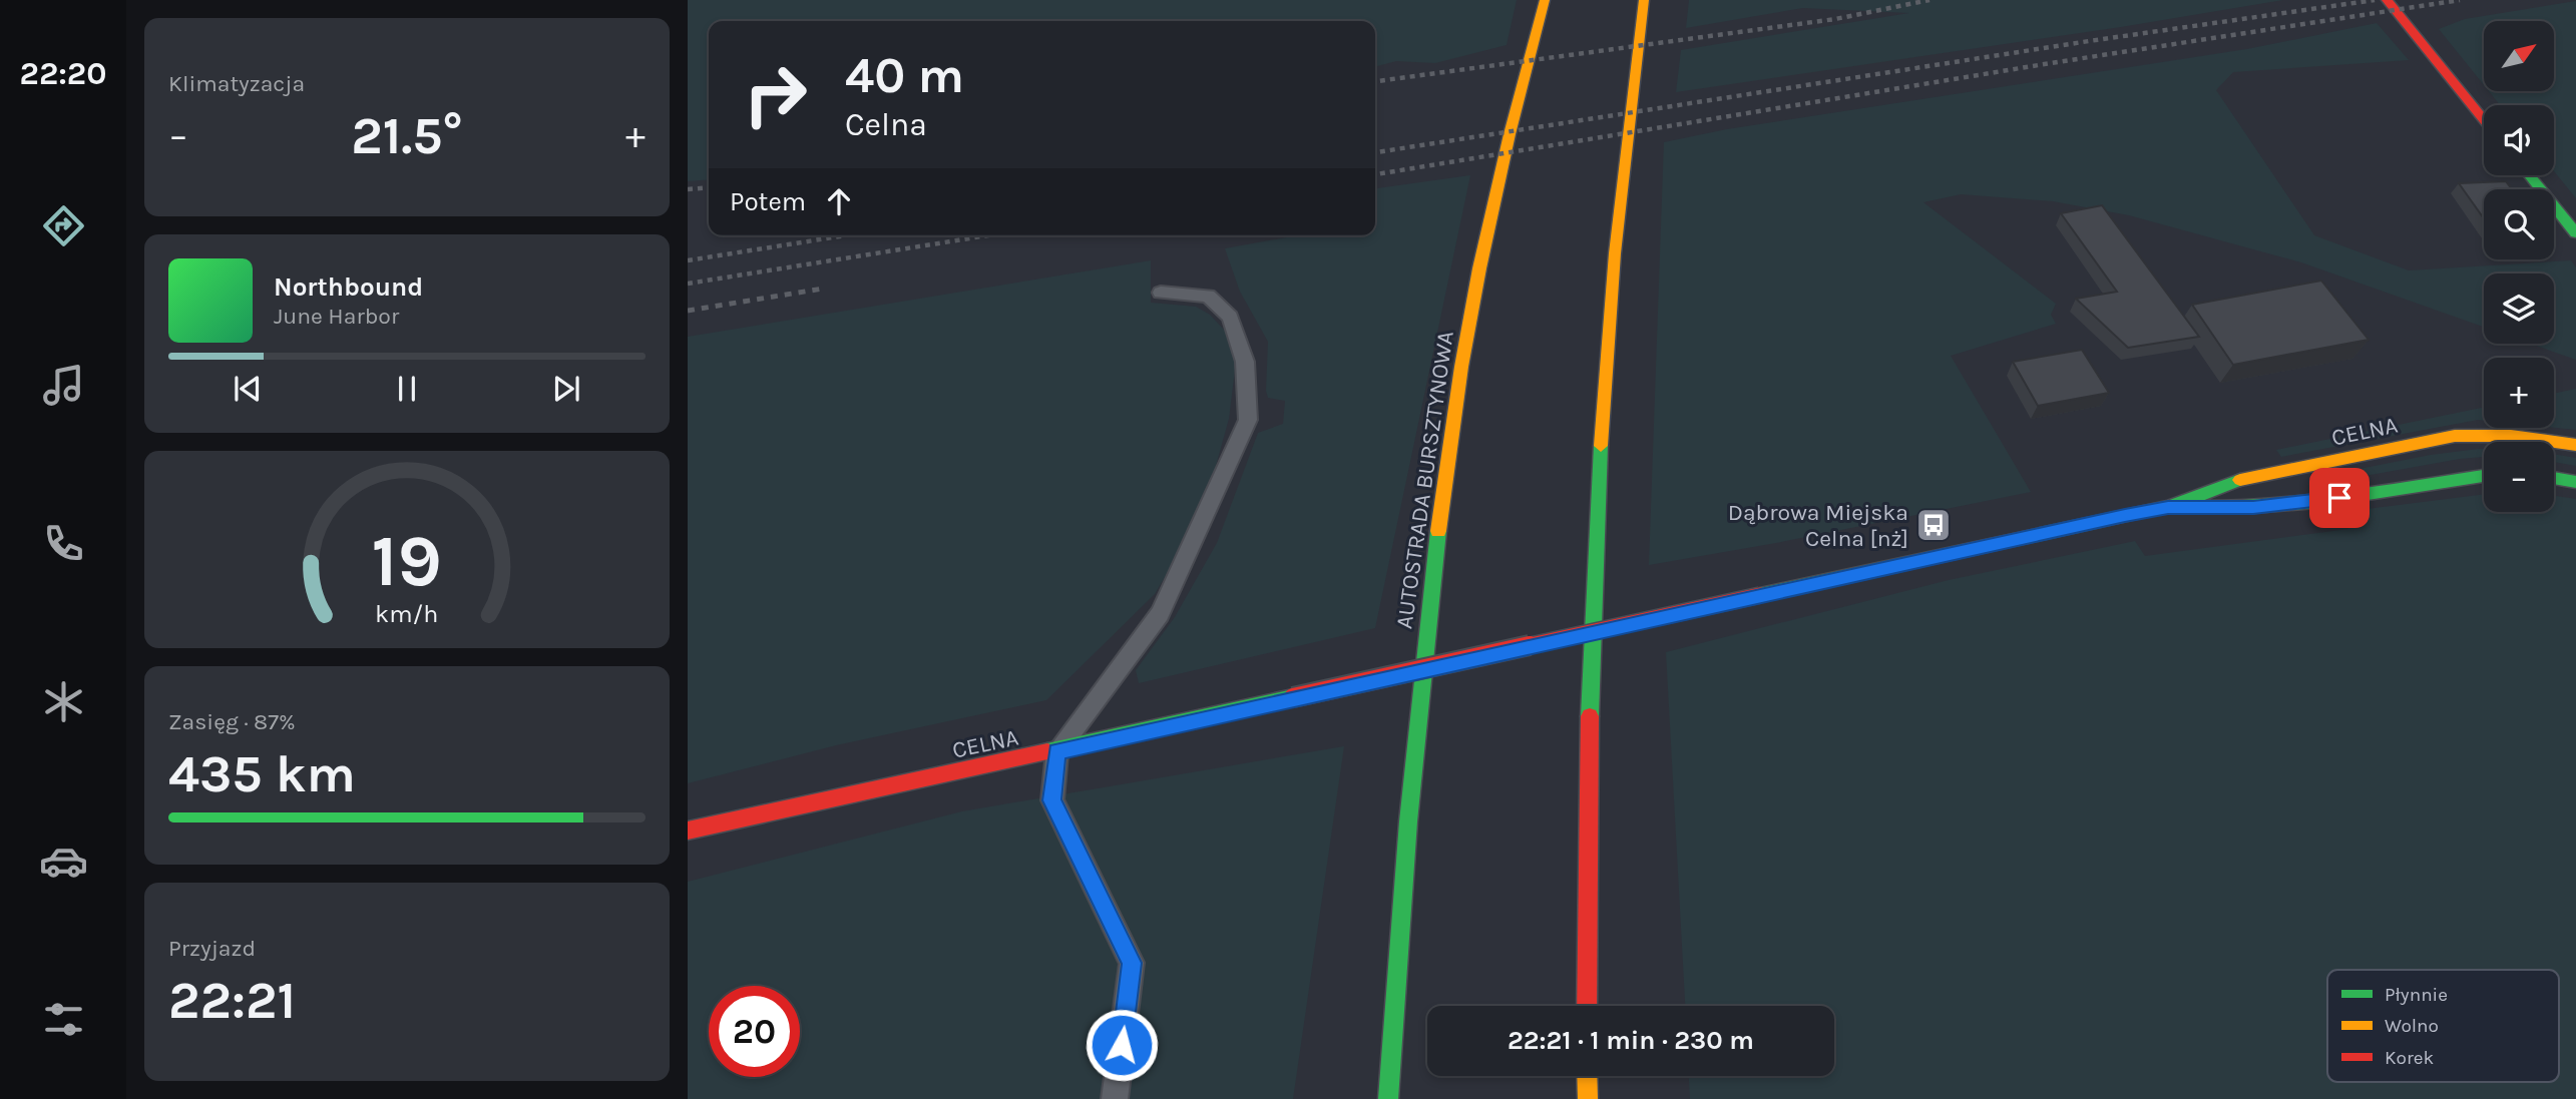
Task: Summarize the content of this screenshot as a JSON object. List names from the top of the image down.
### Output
{
  "streets": {
    "main road": ["CELNA", "AUTOSTRADA BURSZTYNOWA"]
  },
  "places": {
    "bus stop": ["Dąbrowa Miejska Celna [nż]"]
  },
  "legend": ["Płynnie", "Wolno", "Korek"],
  "north": "top right",
  "page": {
    "tabs": "22:20",
    "tile": [
      "Klimatyzacja",
      ["Zasięg · 87%", "435 km"],
      ["Przyjazd", "22:21"]
    ],
    "map_buttons": ["+", "−"],
    "turn": ["40 m", "Celna"],
    "heat": ["−", "21.5°", "+"],
    "then": "Potem",
    "song": ["Northbound", "June Harbor"],
    "limit": "20",
    "trip": "22:21 · 1 min · 230 m",
    "gauge": ["19", "km/h"]
  }
}
